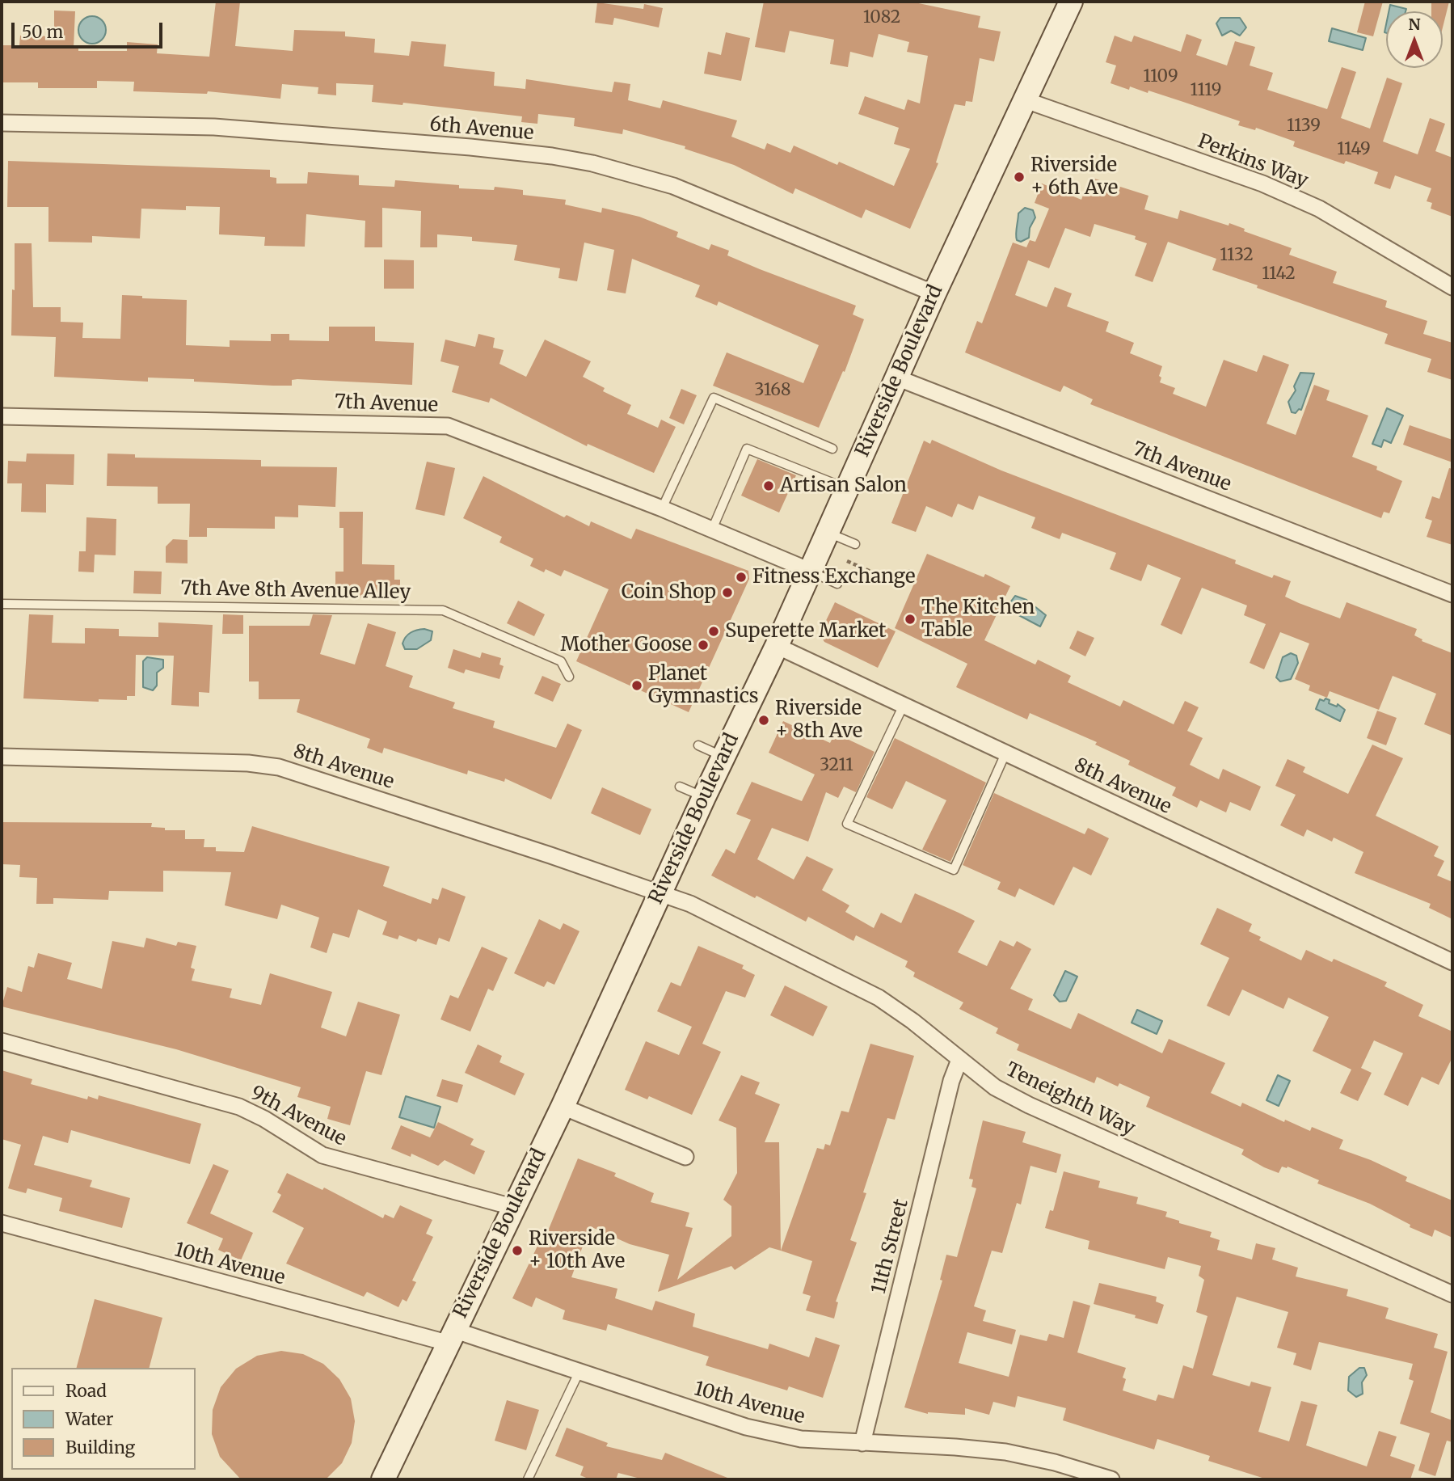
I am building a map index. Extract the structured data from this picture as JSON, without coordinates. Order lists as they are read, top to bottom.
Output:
{
  "streets": {
    "main road": ["Riverside Boulevard"],
    "street": [
      "6th Avenue",
      "Perkins Way",
      "7th Avenue",
      "8th Avenue",
      "Teneighth Way",
      "9th Avenue",
      "11th Street",
      "10th Avenue"
    ],
    "lane": ["7th Ave 8th Avenue Alley"]
  },
  "crossings": [
    ["6th Avenue", "Riverside Boulevard"],
    ["Perkins Way", "Riverside Boulevard"],
    ["Riverside Boulevard", "7th Avenue"],
    ["Riverside Boulevard", "8th Avenue"],
    ["Riverside Boulevard", "Teneighth Way"],
    ["Riverside Boulevard", "9th Avenue"],
    ["Riverside Boulevard", "10th Avenue"],
    ["8th Avenue", "Teneighth Way"],
    ["Teneighth Way", "11th Street"],
    ["11th Street", "10th Avenue"]
  ],
  "places": [
    "Riverside + 6th Ave",
    "Artisan Salon",
    "Fitness Exchange",
    "Coin Shop",
    "The Kitchen Table",
    "Superette Market",
    "Mother Goose",
    "Planet Gymnastics",
    "Riverside + 8th Ave",
    "Riverside + 10th Ave"
  ],
  "house_numbers": [
    "1082",
    "1109",
    "1119",
    "1139",
    "1149",
    "1132",
    "1142",
    "3168",
    "3211"
  ],
  "legend": ["Road", "Water", "Building"],
  "scale_bar": "50 m",
  "north": "top"
}
